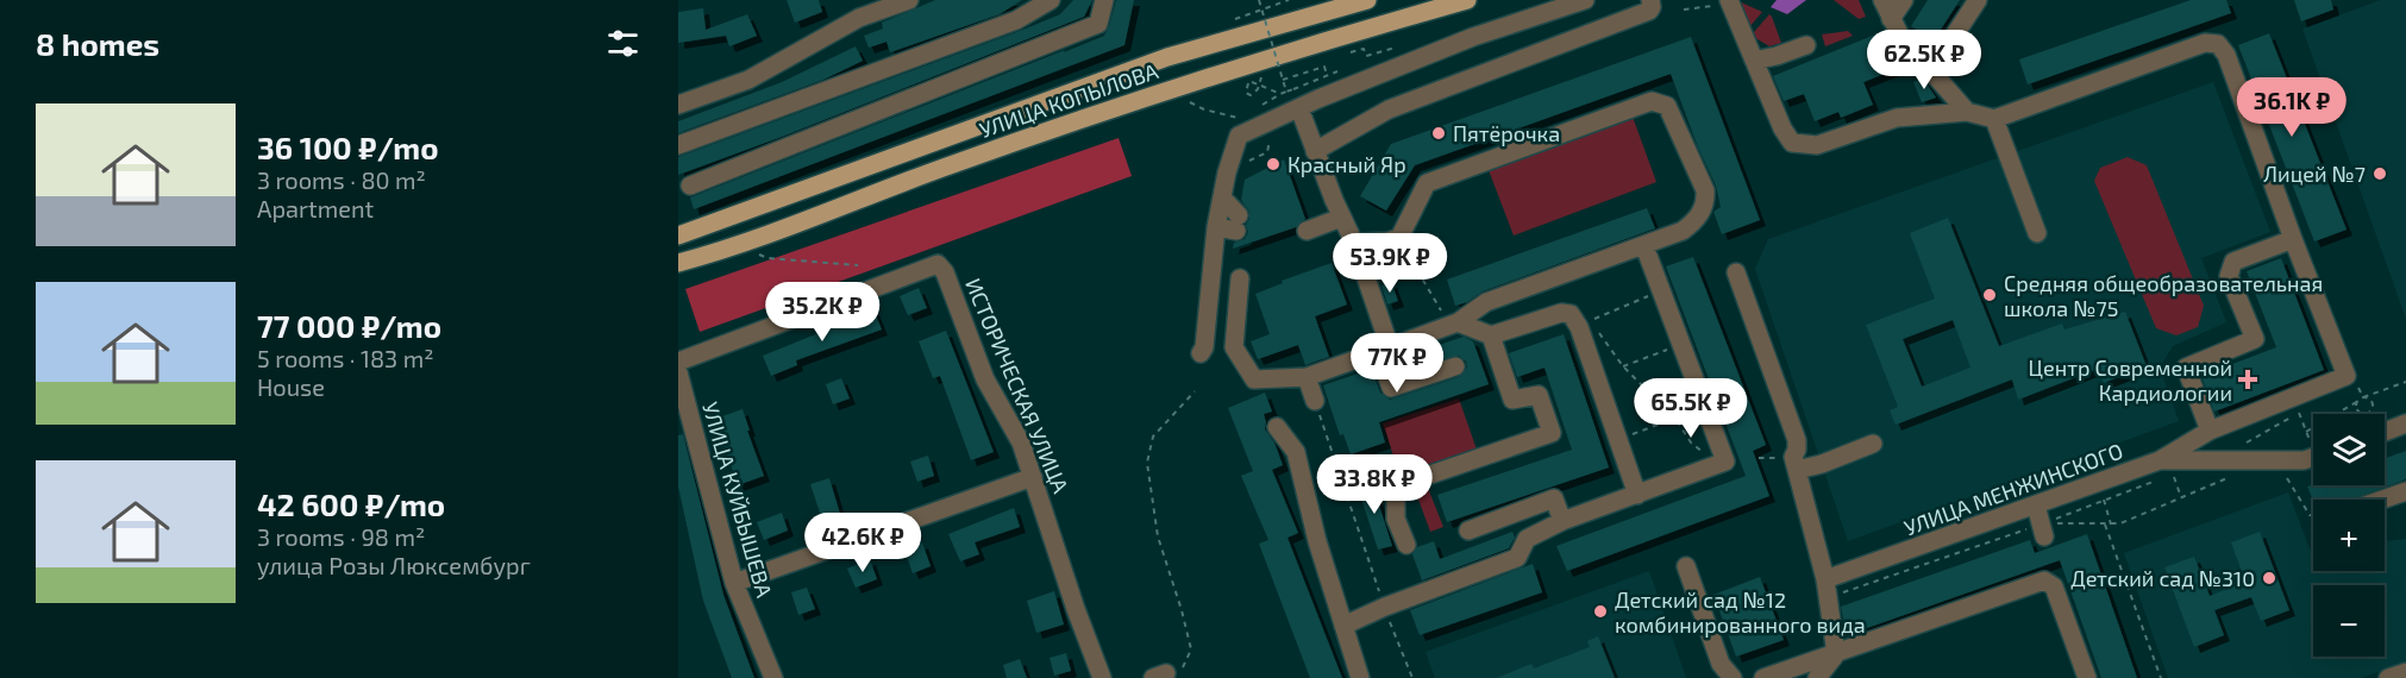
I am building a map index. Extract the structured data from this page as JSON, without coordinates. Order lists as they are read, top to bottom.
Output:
{
  "streets": {
    "main road": ["УЛИЦА КОПЫЛОВА"],
    "street": ["ИСТОРИЧЕСКАЯ УЛИЦА", "УЛИЦА МЕНЖИНСКОГО", "УЛИЦА КУЙБЫШЕВА"]
  },
  "places": {
    "other": [
      "Пятёрочка",
      "Красный Яр",
      "Лицей №7",
      "Средняя общеобразовательная школа №75",
      "Детский сад №310",
      "Детский сад №12 комбинированного вида"
    ],
    "health": ["Центр Современной Кардиологии"]
  },
  "page": {
    "heading": "8 homes",
    "price": [
      "62.5K ₽",
      "36.1K ₽",
      "53.9K ₽",
      "35.2K ₽",
      "77K ₽",
      "65.5K ₽",
      "33.8K ₽",
      "42.6K ₽"
    ],
    "list": [
      {
        "name": "36 100 ₽/mo",
        "note": "3 rooms · 80 m² · Apartment"
      },
      {
        "name": "77 000 ₽/mo",
        "note": "5 rooms · 183 m² · House"
      },
      {
        "name": "42 600 ₽/mo",
        "note": "3 rooms · 98 m² · улица Розы Люксембург"
      }
    ],
    "map_buttons": ["+", "−"]
  }
}
